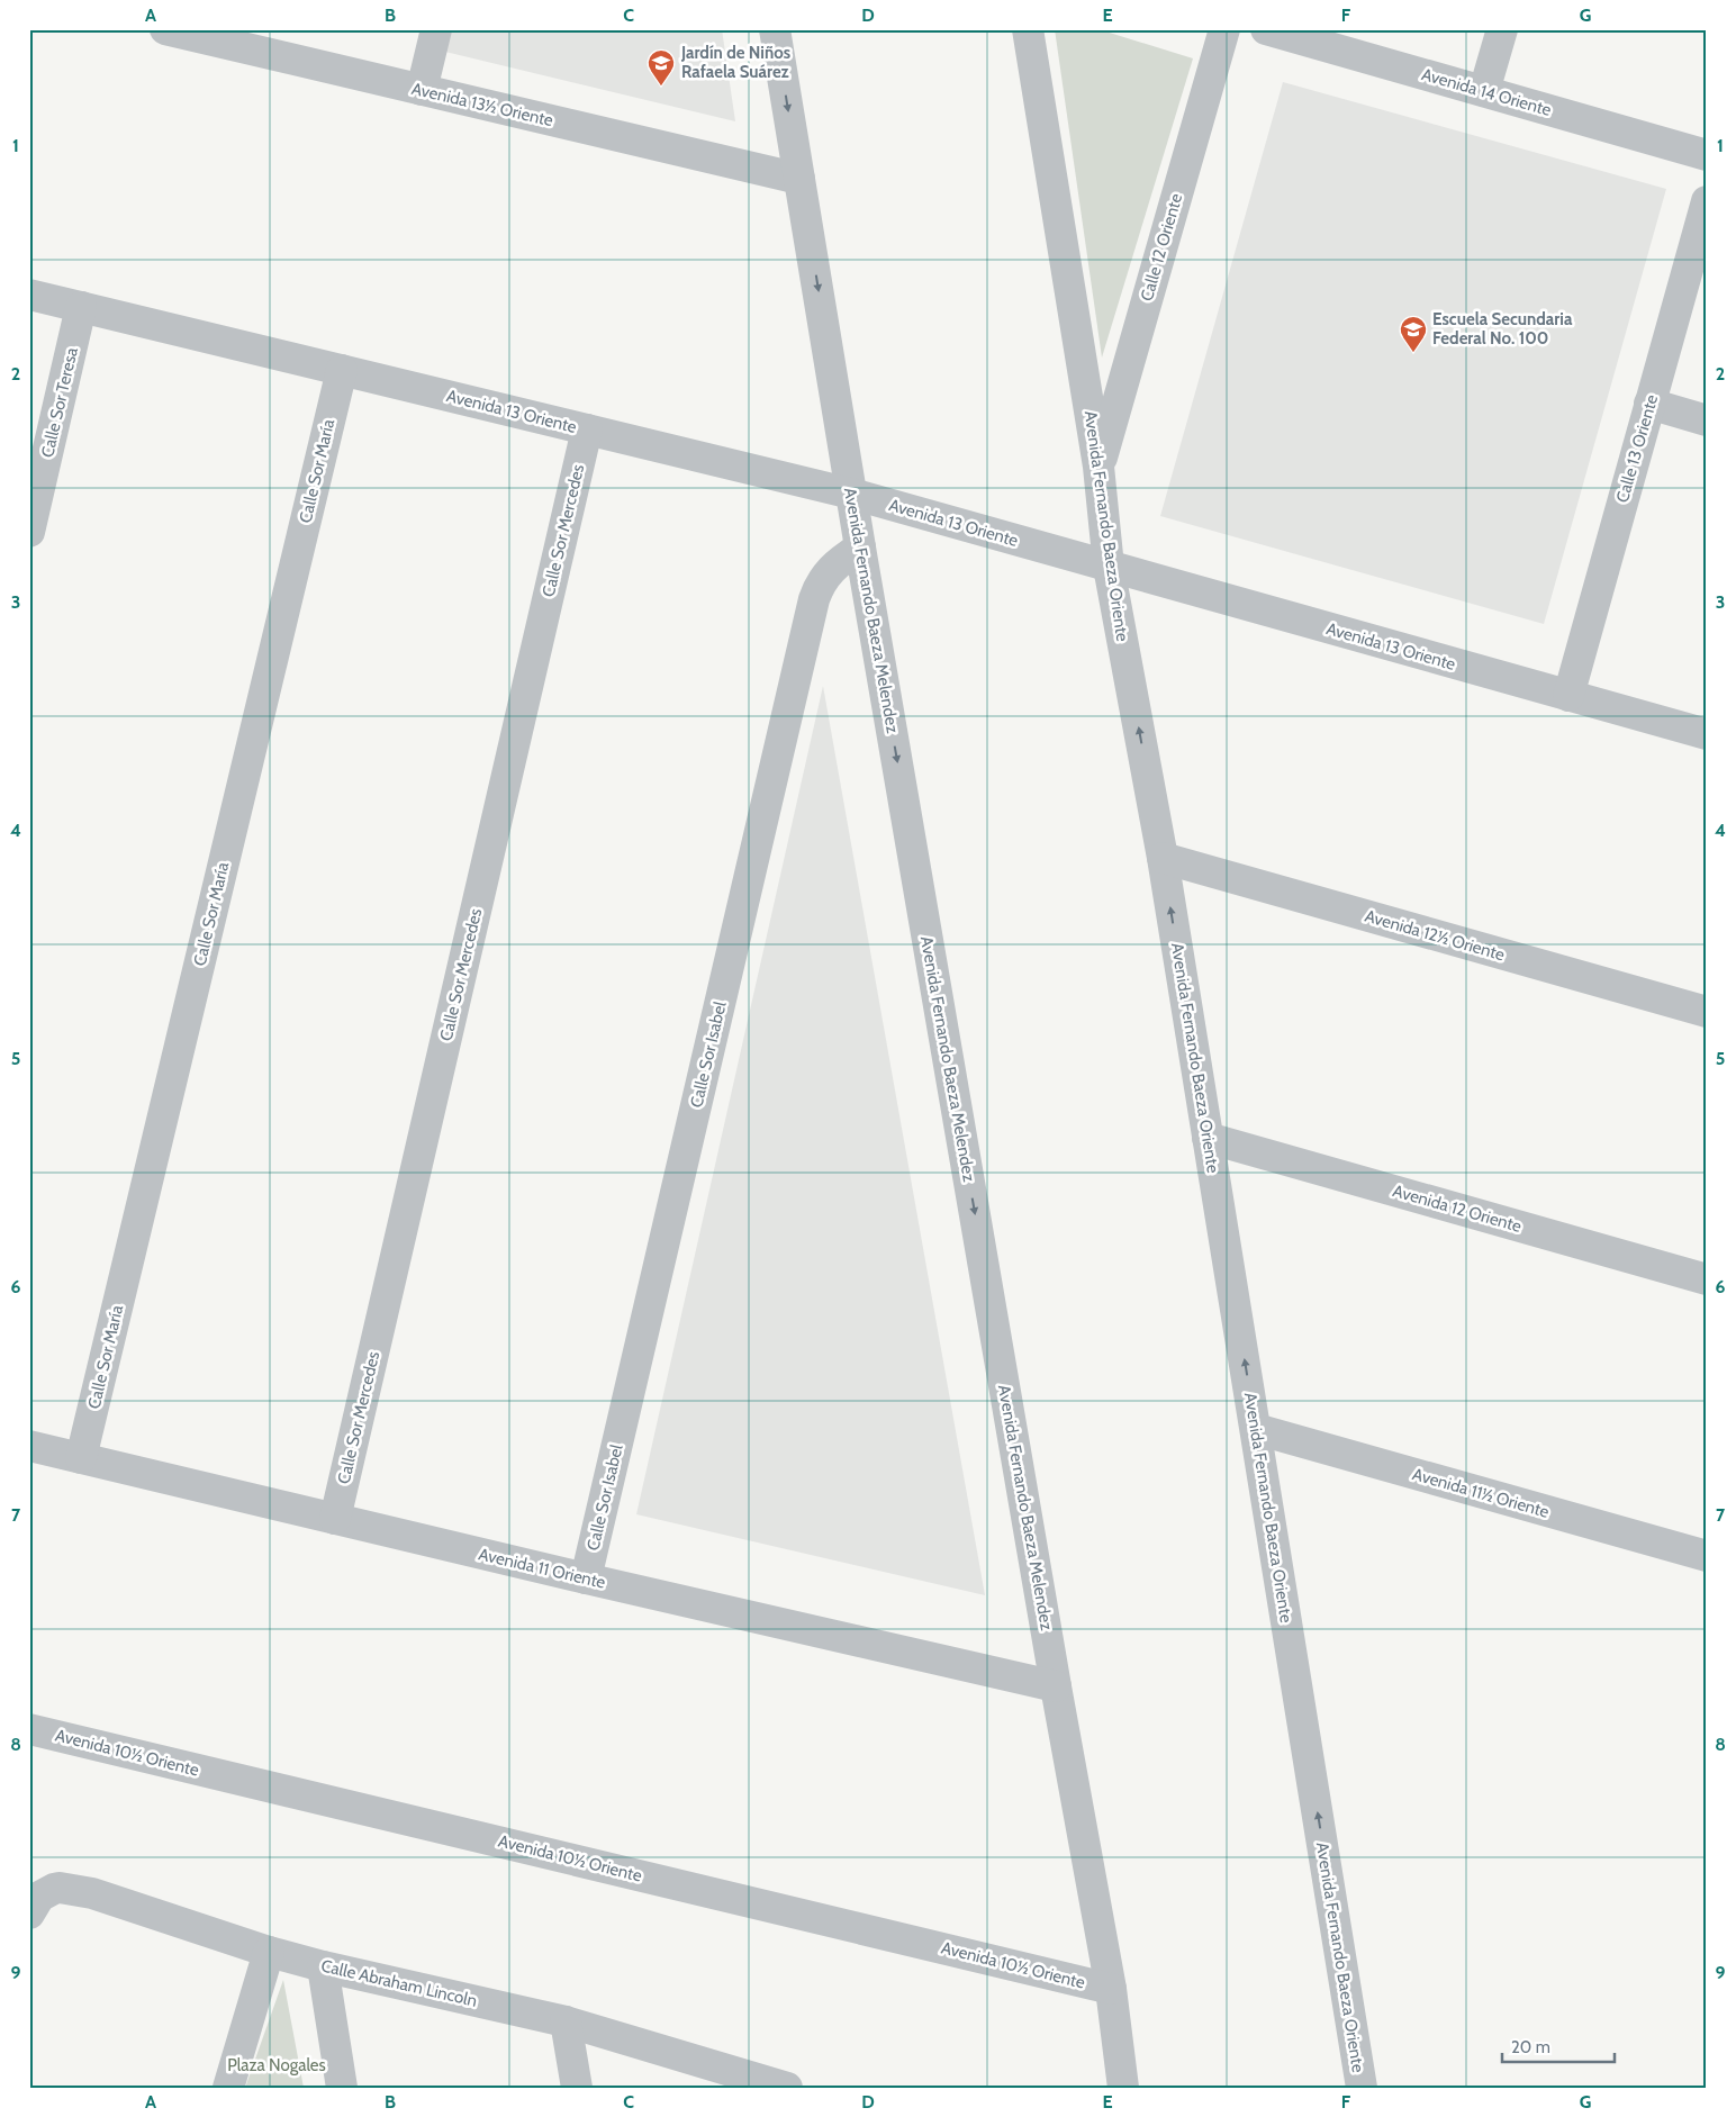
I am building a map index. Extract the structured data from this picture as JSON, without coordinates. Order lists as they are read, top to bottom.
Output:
{
  "streets": {
    "street": [
      "Avenida 14 Oriente",
      "Avenida 13½ Oriente",
      "Calle 12 Oriente",
      "Calle Sor Teresa",
      "Avenida 13 Oriente",
      "Calle 13 Oriente",
      "Calle Sor María",
      "Avenida Fernando Baeza Oriente",
      "Calle Sor Mercedes",
      "Avenida Fernando Baeza Melendez",
      "Avenida 12½ Oriente",
      "Calle Sor Isabel",
      "Avenida 12 Oriente",
      "Avenida 11½ Oriente",
      "Avenida 11 Oriente",
      "Avenida 10½ Oriente",
      "Calle Abraham Lincoln"
    ]
  },
  "crossings": [
    ["Avenida 13½ Oriente", "Avenida Fernando Baeza Melendez"],
    ["Calle 12 Oriente", "Avenida Fernando Baeza Oriente"],
    ["Calle Sor Teresa", "Avenida 13 Oriente"],
    ["Avenida 13 Oriente", "Calle 13 Oriente"],
    ["Avenida 13 Oriente", "Calle Sor María"],
    ["Avenida 13 Oriente", "Avenida Fernando Baeza Oriente"],
    ["Avenida 13 Oriente", "Calle Sor Mercedes"],
    ["Avenida 13 Oriente", "Avenida Fernando Baeza Melendez"],
    ["Calle Sor María", "Avenida 11 Oriente"],
    ["Avenida Fernando Baeza Oriente", "Avenida 12½ Oriente"],
    ["Avenida Fernando Baeza Oriente", "Avenida 12 Oriente"],
    ["Avenida Fernando Baeza Oriente", "Avenida 11½ Oriente"],
    ["Calle Sor Mercedes", "Avenida 11 Oriente"],
    ["Avenida Fernando Baeza Melendez", "Calle Sor Isabel"],
    ["Avenida Fernando Baeza Melendez", "Avenida 11 Oriente"],
    ["Avenida Fernando Baeza Melendez", "Avenida 10½ Oriente"],
    ["Calle Sor Isabel", "Avenida 11 Oriente"]
  ],
  "one_way": ["Avenida Fernando Baeza Oriente", "Avenida Fernando Baeza Melendez"],
  "parks": ["Plaza Nogales"],
  "places": {
    "school or university": ["Jardín de Niños Rafaela Suárez", "Escuela Secundaria Federal No. 100"]
  },
  "scale_bar": "20 m",
  "grid": {
    "columns": [
      "A",
      "B",
      "C",
      "D",
      "E",
      "F",
      "G"
    ],
    "rows": [
      "1",
      "2",
      "3",
      "4",
      "5",
      "6",
      "7",
      "8",
      "9"
    ]
  }
}
